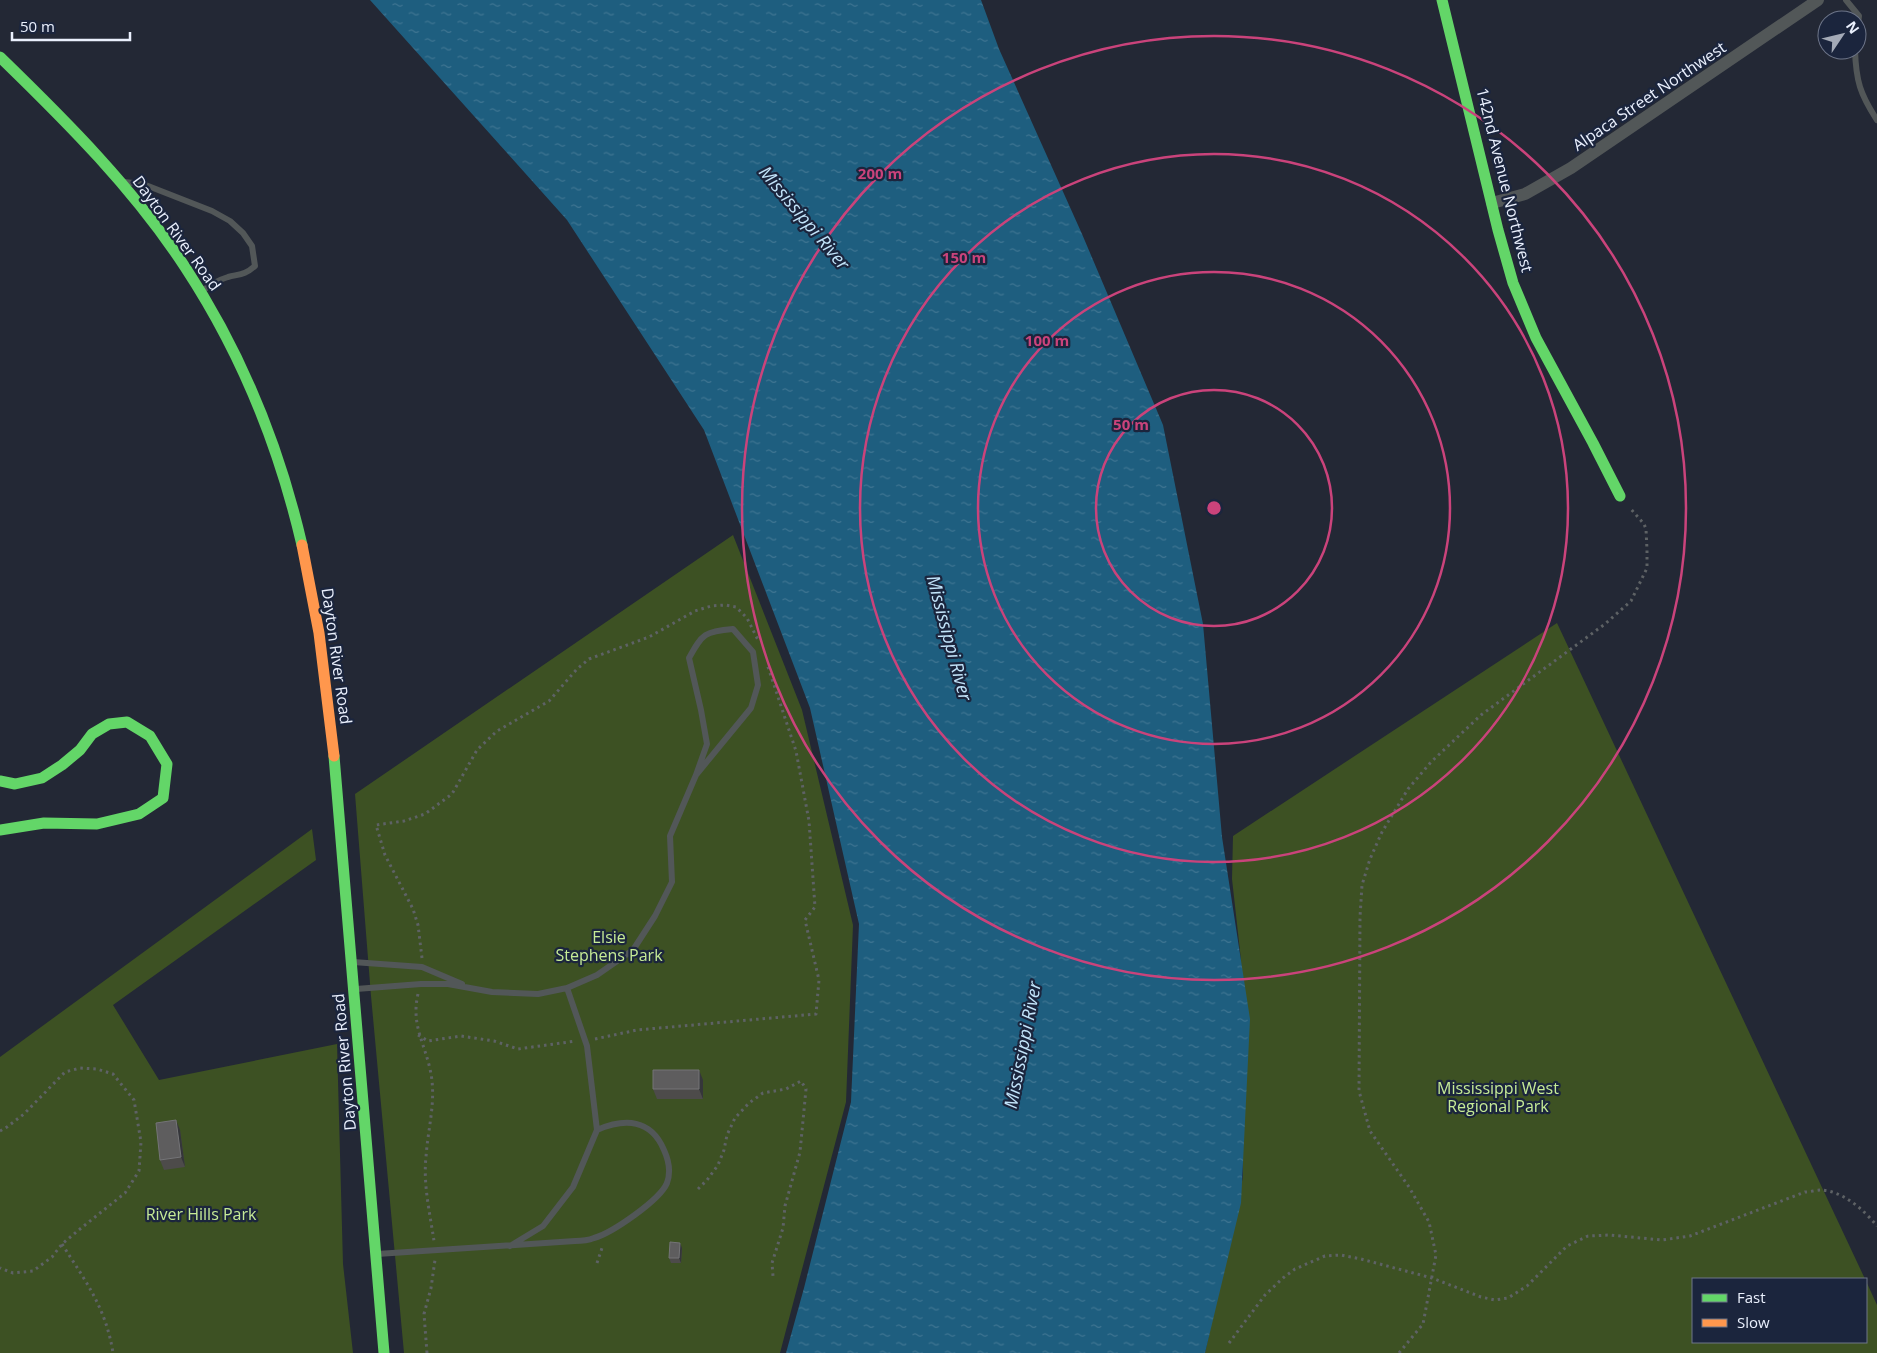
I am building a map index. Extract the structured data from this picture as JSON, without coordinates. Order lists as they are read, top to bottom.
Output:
{
  "streets": {
    "main road": ["142nd Avenue Northwest", "Dayton River Road"],
    "street": ["Alpaca Street Northwest"]
  },
  "crossings": [
    ["Alpaca Street Northwest", "142nd Avenue Northwest"]
  ],
  "water": ["Mississippi River"],
  "parks": ["Elsie Stephens Park", "Mississippi West Regional Park", "River Hills Park"],
  "legend": ["Fast", "Slow"],
  "scale_bar": "50 m",
  "north": "top right",
  "rings": [
    "200 m",
    "150 m",
    "100 m",
    "50 m"
  ]
}
